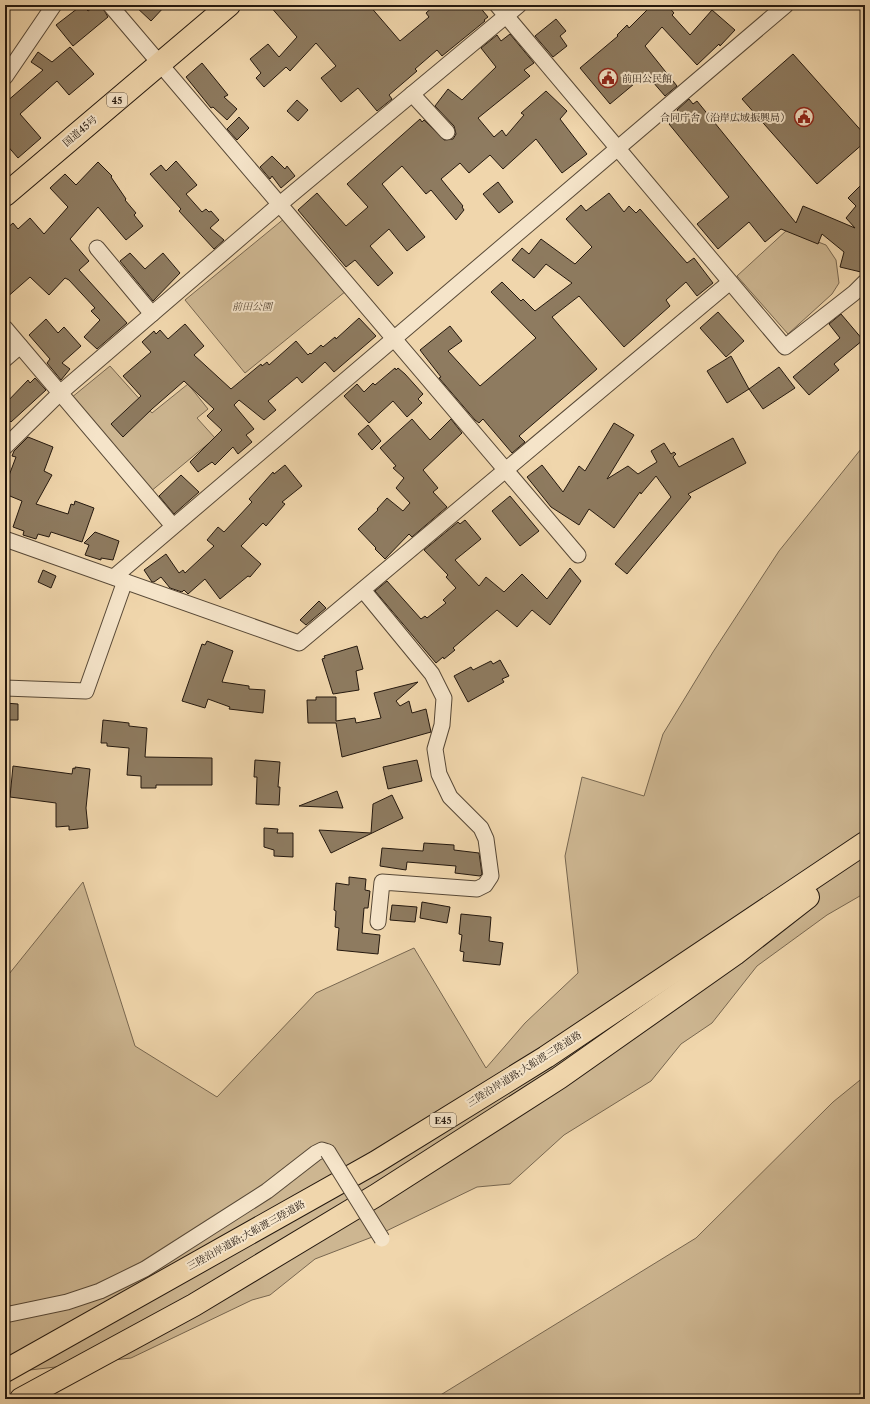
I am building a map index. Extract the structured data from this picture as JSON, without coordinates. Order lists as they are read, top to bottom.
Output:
{
  "streets": {
    "highway": [
      "45",
      "国道45号",
      "三陸沿岸道路;大船渡三陸道路",
      "E45"
    ]
  },
  "parks": ["前田公園"],
  "places": {
    "public building": ["前田公民館", "合同庁舎（沿岸広域振興局）"]
  }
}
